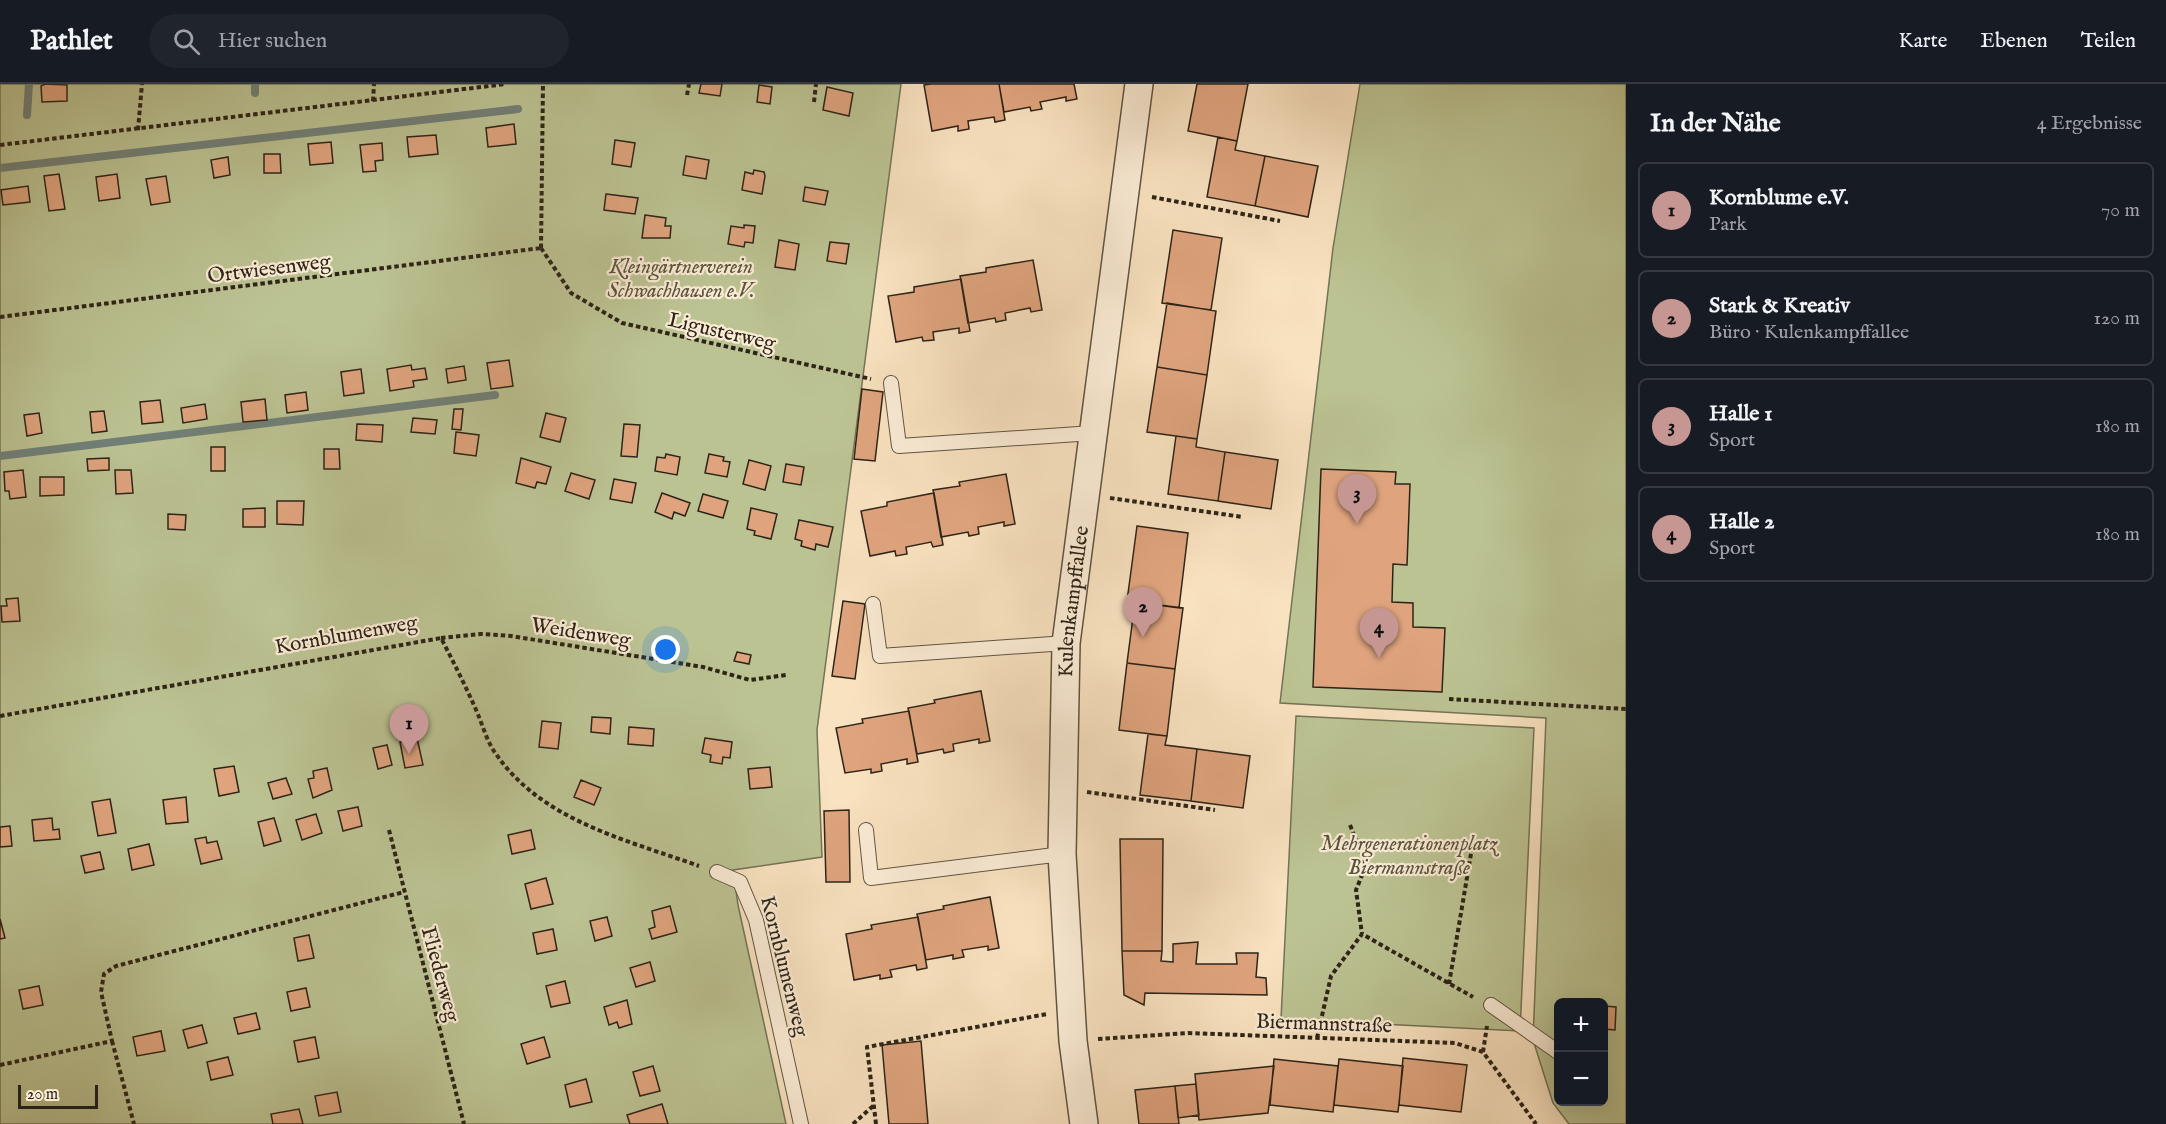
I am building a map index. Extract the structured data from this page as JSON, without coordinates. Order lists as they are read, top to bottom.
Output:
{
  "streets": {
    "street": ["Kulenkampffallee"],
    "lane": ["Kornblumenweg"],
    "path": [
      "Ortwiesenweg",
      "Ligusterweg",
      "Weidenweg",
      "Fliederweg",
      "Biermannstraße"
    ]
  },
  "crossings": [
    ["Ortwiesenweg", "Ligusterweg"],
    ["Kulenkampffallee", "Biermannstraße"],
    ["Weidenweg", "Kornblumenweg"]
  ],
  "parks": ["Kleingärtnerverein Schwachhausen e.V.", "Mehrgenerationenplatz Biermannstraße"],
  "scale_bar": "20 m",
  "page": {
    "header": "Pathlet",
    "search": "Hier suchen",
    "nav": ["Karte", "Ebenen", "Teilen"],
    "heading": ["In der Nähe", "4 Ergebnisse"],
    "list": [
      {
        "mark": "1",
        "name": "Kornblume e.V.",
        "note": "Park",
        "value": "70 m"
      },
      {
        "mark": "2",
        "name": "Stark & Kreativ",
        "note": "Büro · Kulenkampffallee",
        "value": "120 m"
      },
      {
        "mark": "3",
        "name": "Halle 1",
        "note": "Sport",
        "value": "180 m"
      },
      {
        "mark": "4",
        "name": "Halle 2",
        "note": "Sport",
        "value": "180 m"
      }
    ],
    "pins": [
      "3",
      "2",
      "4",
      "1"
    ],
    "map_buttons": ["+", "−"],
    "scale": "20 m"
  }
}
